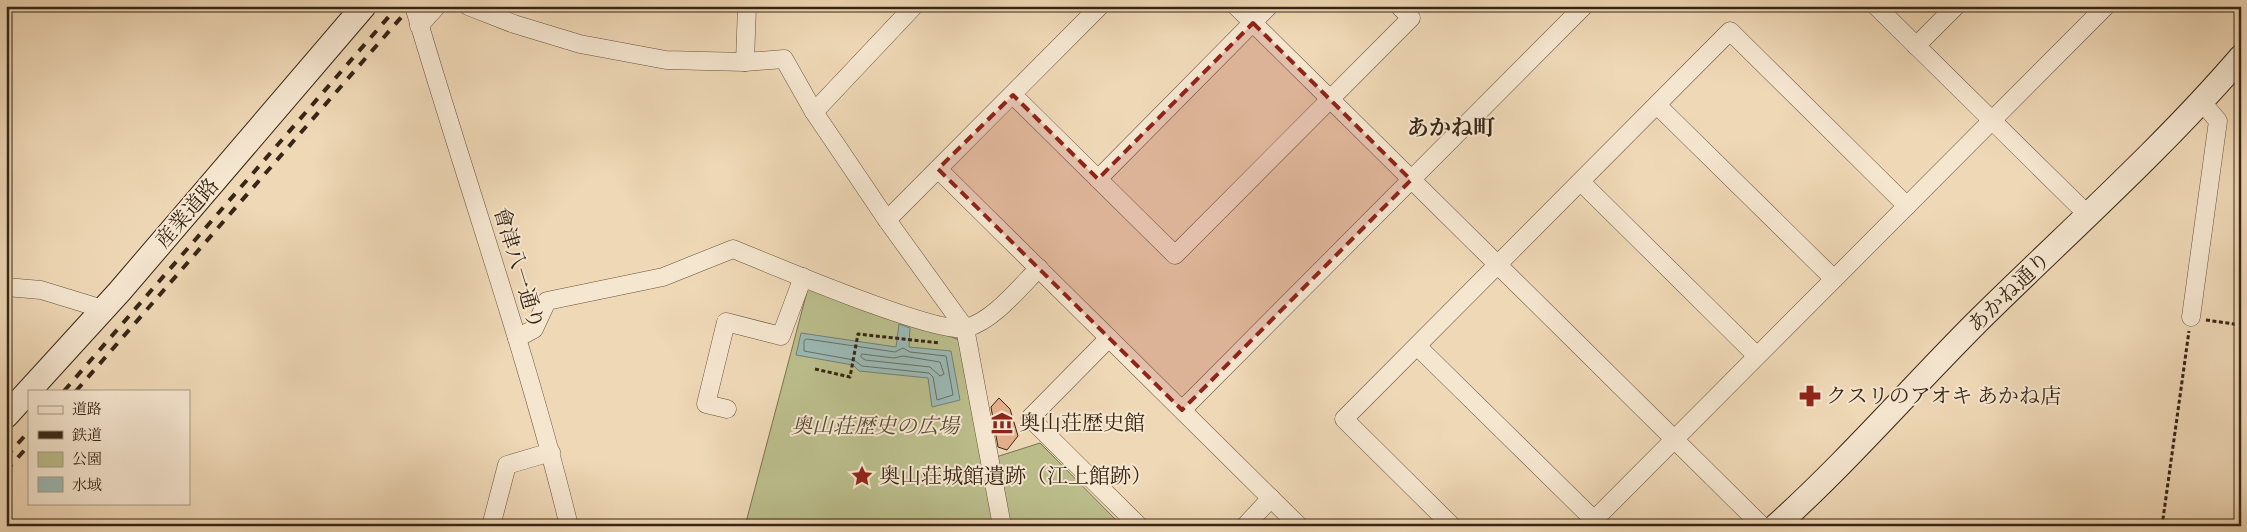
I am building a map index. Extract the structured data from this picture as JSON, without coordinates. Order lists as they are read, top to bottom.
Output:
{
  "streets": {
    "street": ["産業道路", "會津八一通り", "あかね通り"]
  },
  "districts": ["あかね町"],
  "parks": ["奥山荘歴史の広場"],
  "places": {
    "pharmacy": ["クスリのアオキ あかね店"],
    "museum": ["奥山荘歴史館"],
    "place": ["奥山荘城館遺跡（江上館跡）"]
  },
  "legend": [
    "道路",
    "鉄道",
    "公園",
    "水域"
  ]
}
